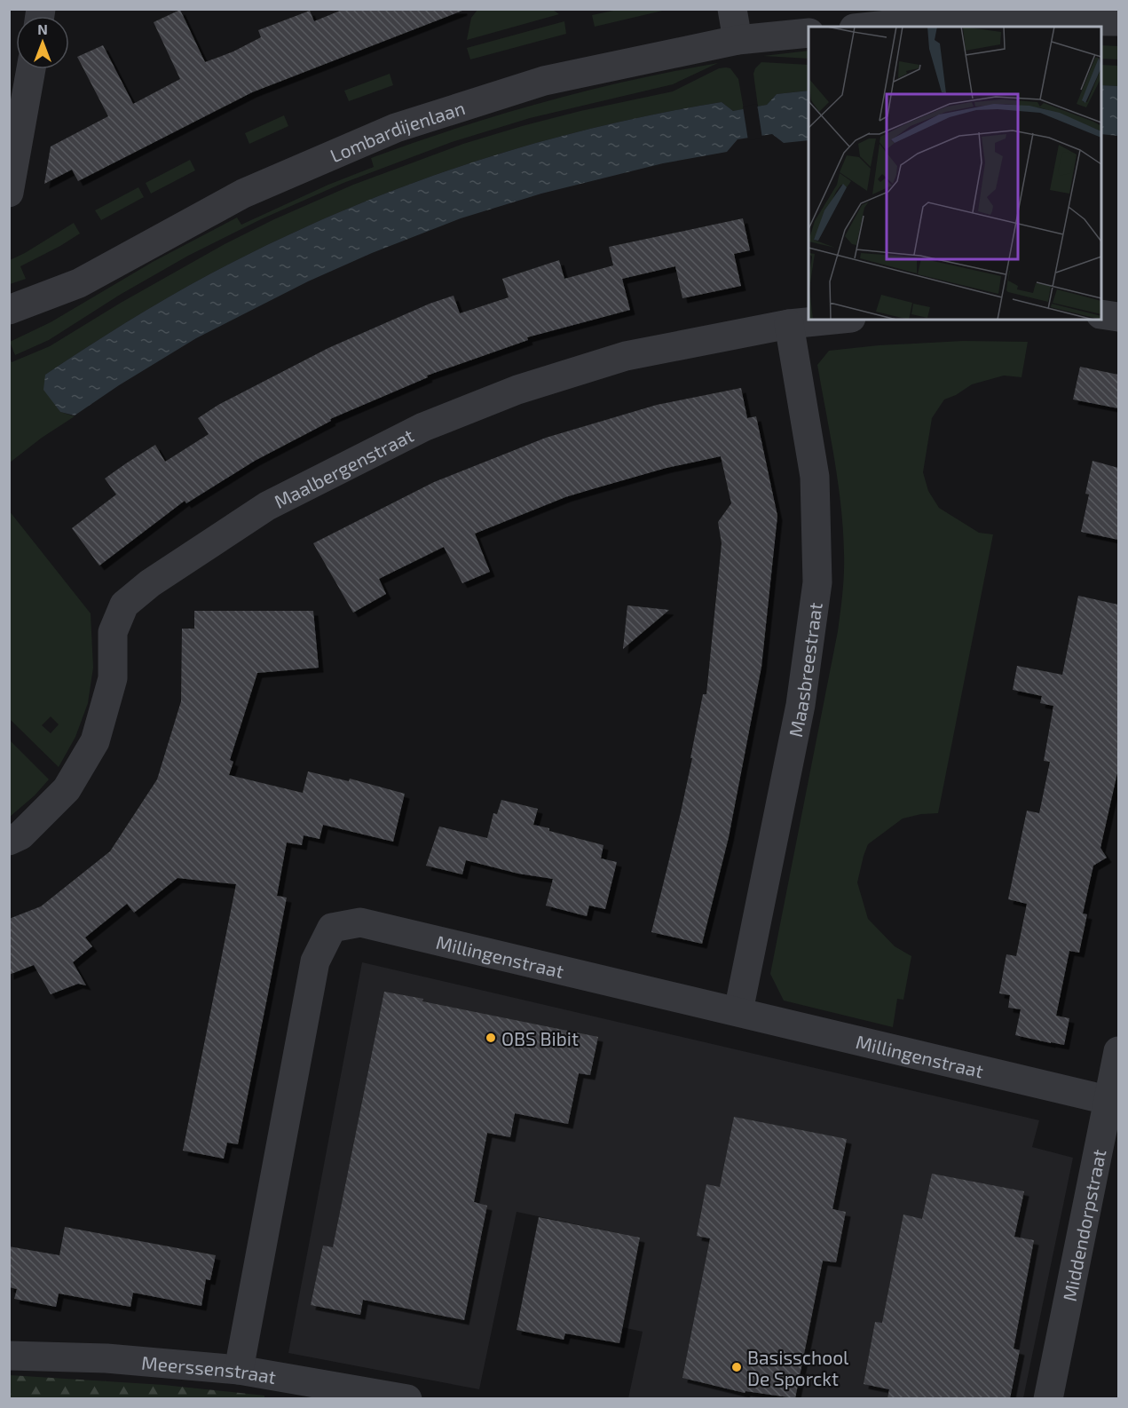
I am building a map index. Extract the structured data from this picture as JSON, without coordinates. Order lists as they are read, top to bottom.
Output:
{
  "streets": {
    "street": [
      "Lombardijenlaan",
      "Maalbergenstraat",
      "Maasbreestraat",
      "Millingenstraat",
      "Middendorpstraat",
      "Meerssenstraat"
    ]
  },
  "crossings": [
    ["Maalbergenstraat", "Maasbreestraat"],
    ["Maasbreestraat", "Millingenstraat"],
    ["Millingenstraat", "Middendorpstraat"],
    ["Millingenstraat", "Meerssenstraat"]
  ],
  "places": ["OBS Bibit", "Basisschool De Sporckt"],
  "north": "top"
}
